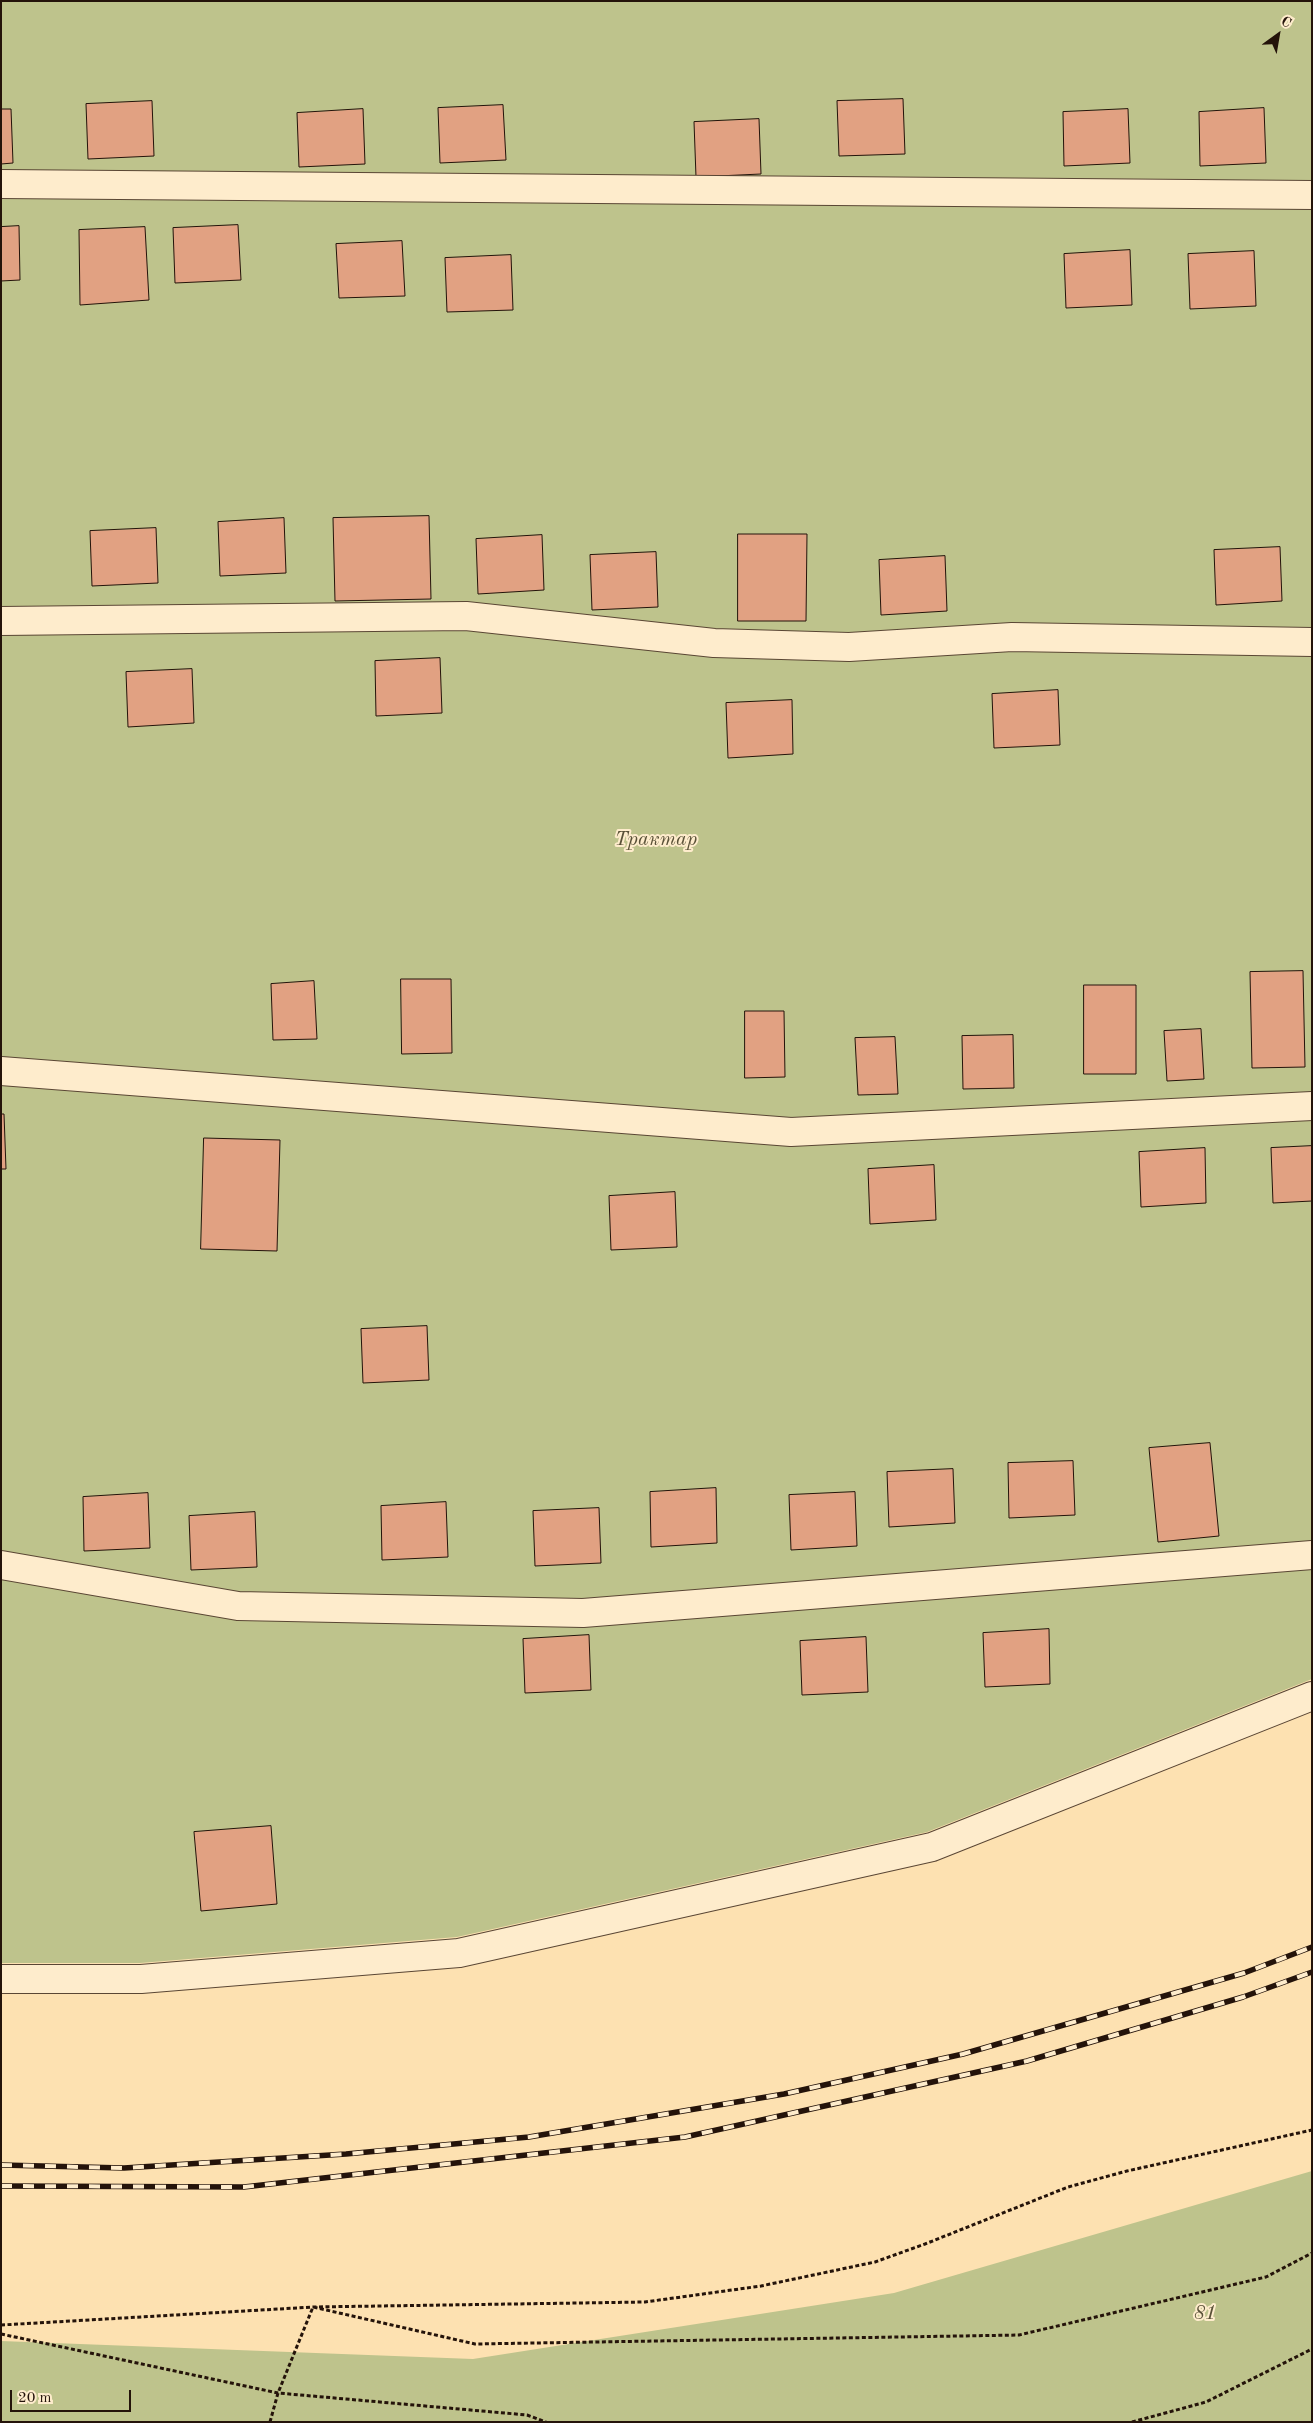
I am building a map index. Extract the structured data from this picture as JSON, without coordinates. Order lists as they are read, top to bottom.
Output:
{
  "parks": ["Трактар", "81"],
  "scale_bar": "20 m",
  "north": "top right"
}
